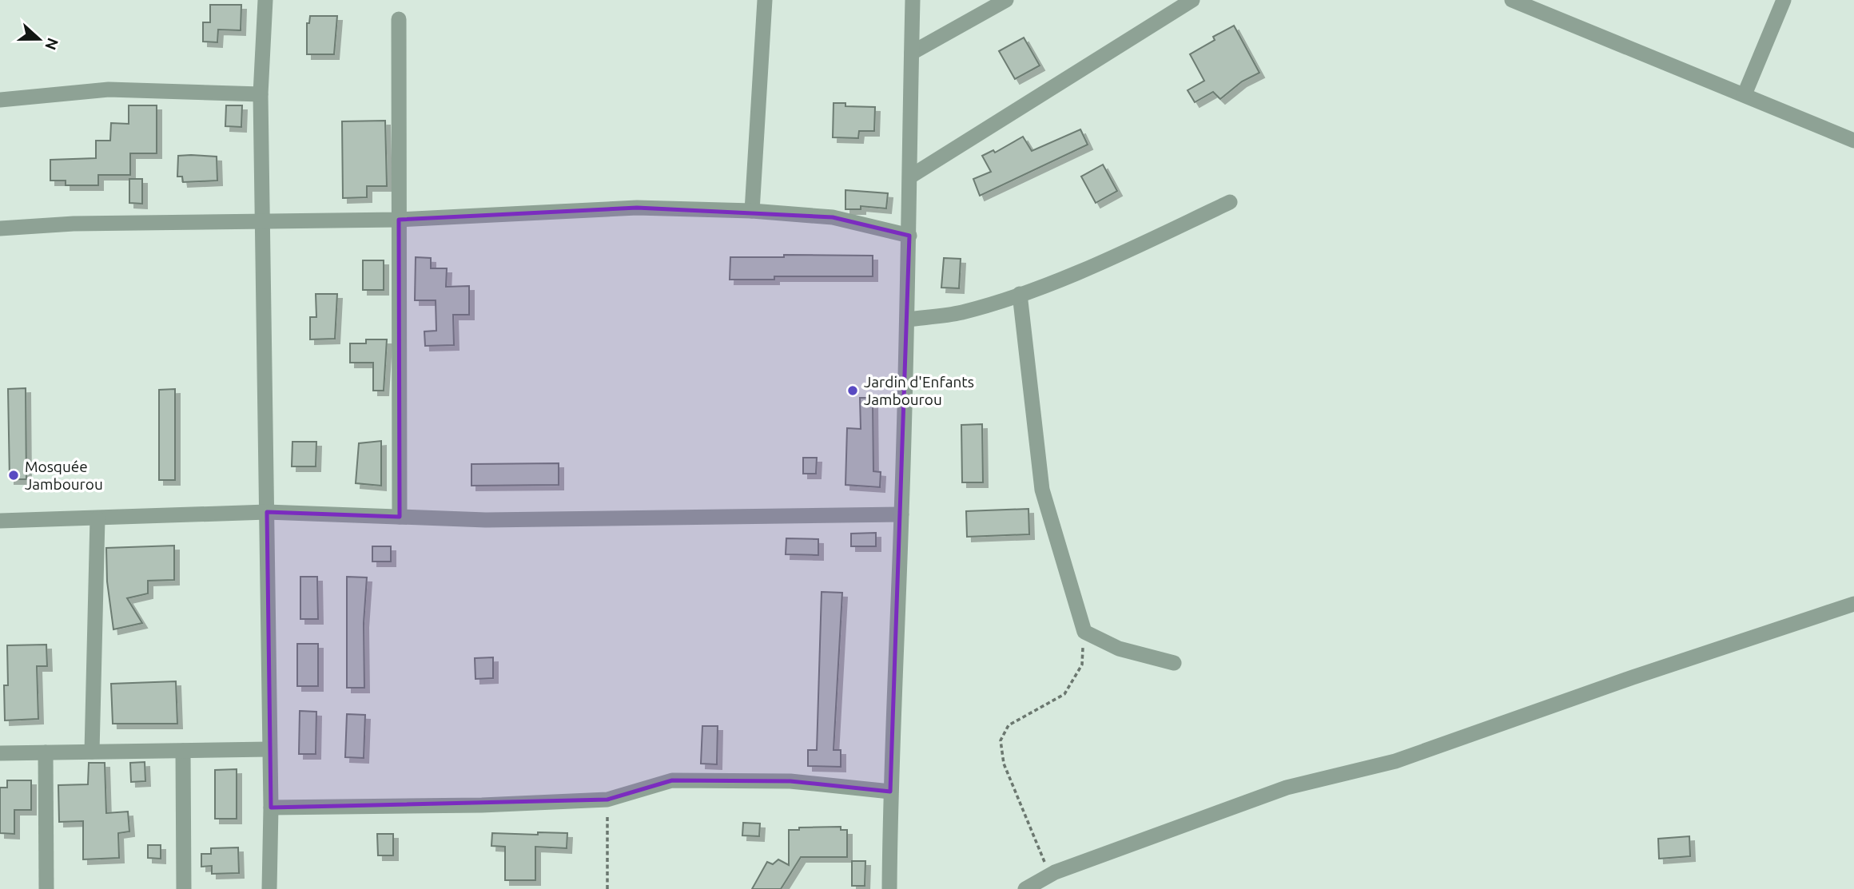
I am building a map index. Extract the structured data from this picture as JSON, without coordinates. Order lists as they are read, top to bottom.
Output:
{
  "places": ["Jardin d'Enfants Jambourou", "Mosquée Jambourou"],
  "north": "right"
}
